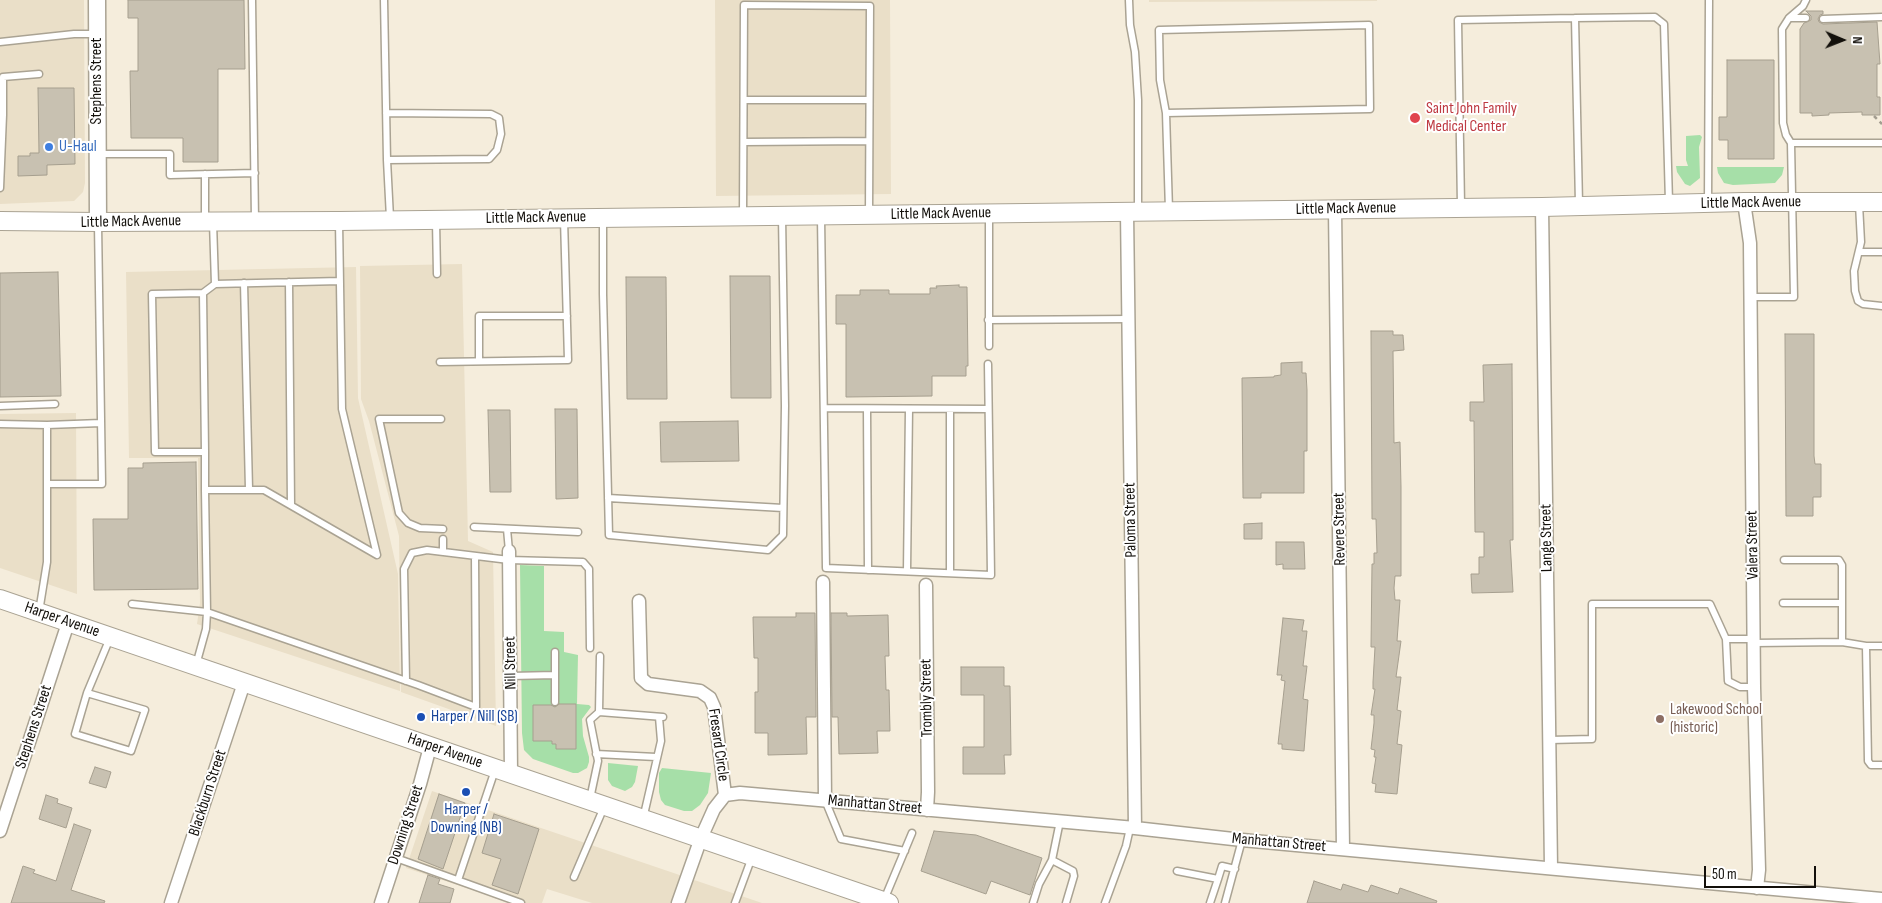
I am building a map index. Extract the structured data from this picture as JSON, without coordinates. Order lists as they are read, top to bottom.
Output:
{
  "streets": {
    "main road": ["Little Mack Avenue", "Harper Avenue"],
    "street": [
      "Stephens Street",
      "Paloma Street",
      "Revere Street",
      "Lange Street",
      "Valera Street",
      "Nill Street",
      "Trombly Street",
      "Fresard Circle",
      "Blackburn Street",
      "Manhattan Street",
      "Downing Street"
    ]
  },
  "crossings": [
    ["Stephens Street", "Little Mack Avenue"],
    ["Stephens Street", "Harper Avenue"],
    ["Little Mack Avenue", "Paloma Street"],
    ["Little Mack Avenue", "Revere Street"],
    ["Little Mack Avenue", "Lange Street"],
    ["Little Mack Avenue", "Valera Street"],
    ["Paloma Street", "Manhattan Street"],
    ["Revere Street", "Manhattan Street"],
    ["Lange Street", "Manhattan Street"],
    ["Valera Street", "Manhattan Street"],
    ["Harper Avenue", "Nill Street"],
    ["Harper Avenue", "Blackburn Street"],
    ["Harper Avenue", "Downing Street"],
    ["Trombly Street", "Manhattan Street"],
    ["Fresard Circle", "Manhattan Street"]
  ],
  "places": [
    "Saint John Family Medical Center",
    "U-Haul",
    "Harper / Nill (SB)",
    "Lakewood School (historic)",
    "Harper / Downing (NB)"
  ],
  "scale_bar": "50 m",
  "north": "right"
}
